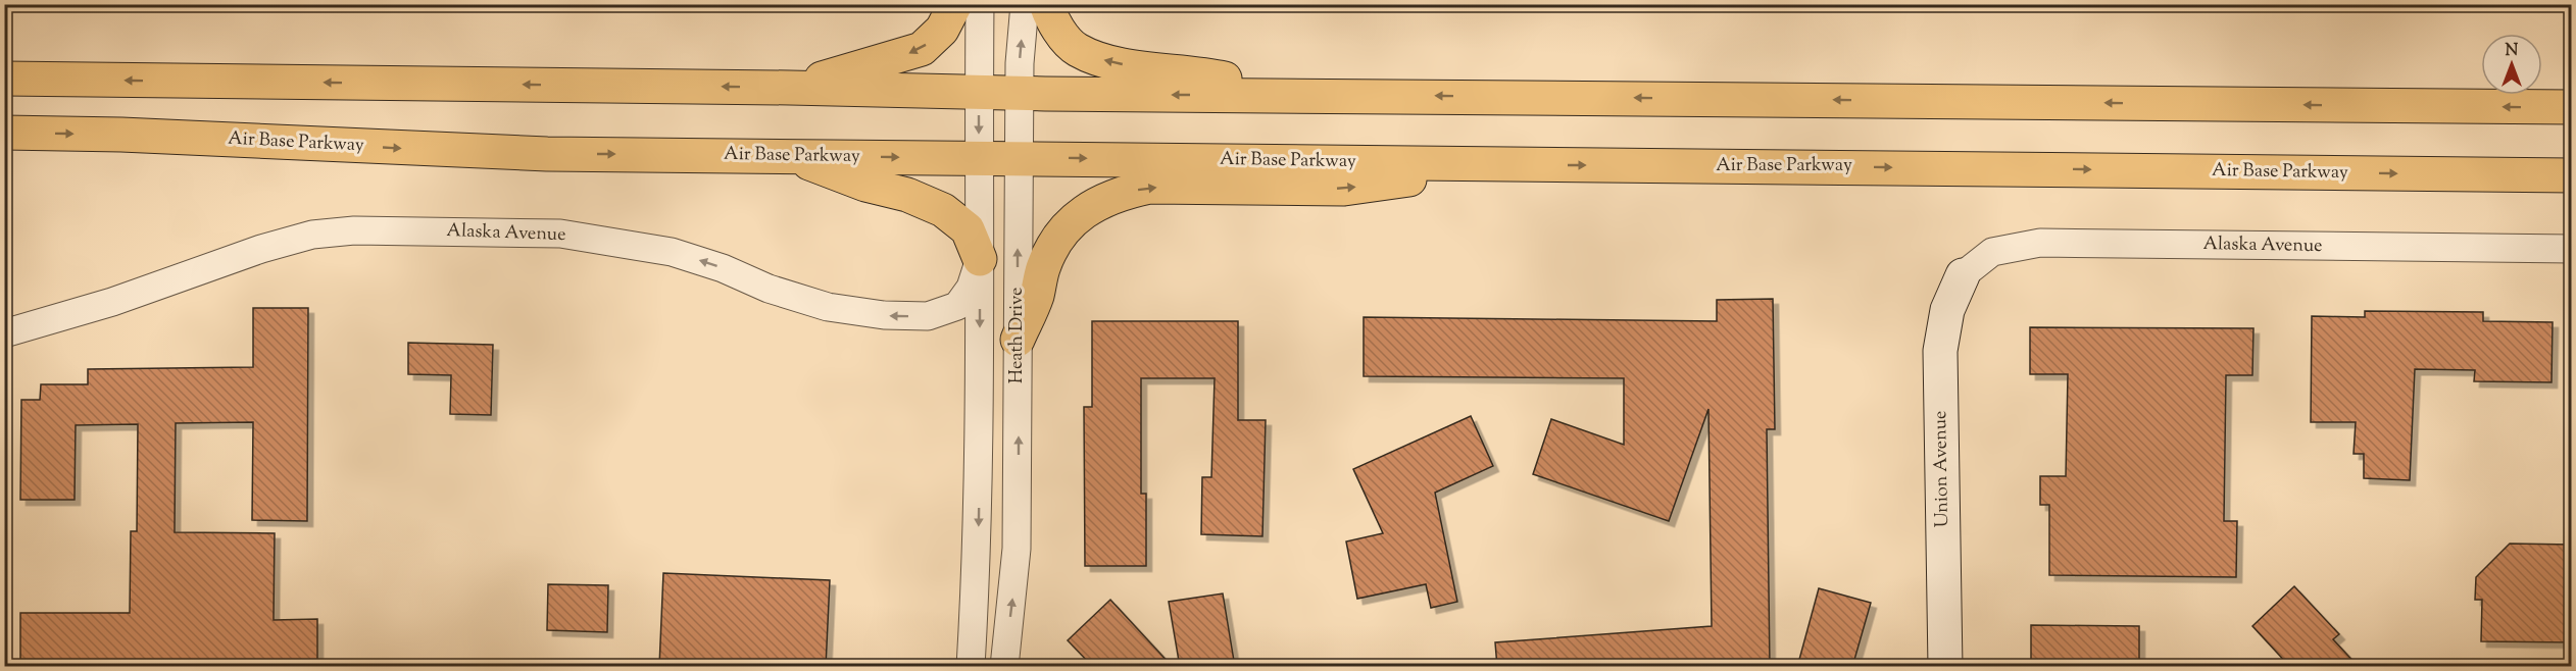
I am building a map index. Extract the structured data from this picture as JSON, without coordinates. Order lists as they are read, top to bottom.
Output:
{
  "streets": {
    "main road": ["Air Base Parkway"],
    "street": ["Alaska Avenue", "Heath Drive", "Union Avenue"]
  },
  "crossings": [
    ["Air Base Parkway", "Heath Drive"],
    ["Alaska Avenue", "Heath Drive"],
    ["Alaska Avenue", "Union Avenue"]
  ],
  "one_way": ["Alaska Avenue"],
  "north": "top"
}
